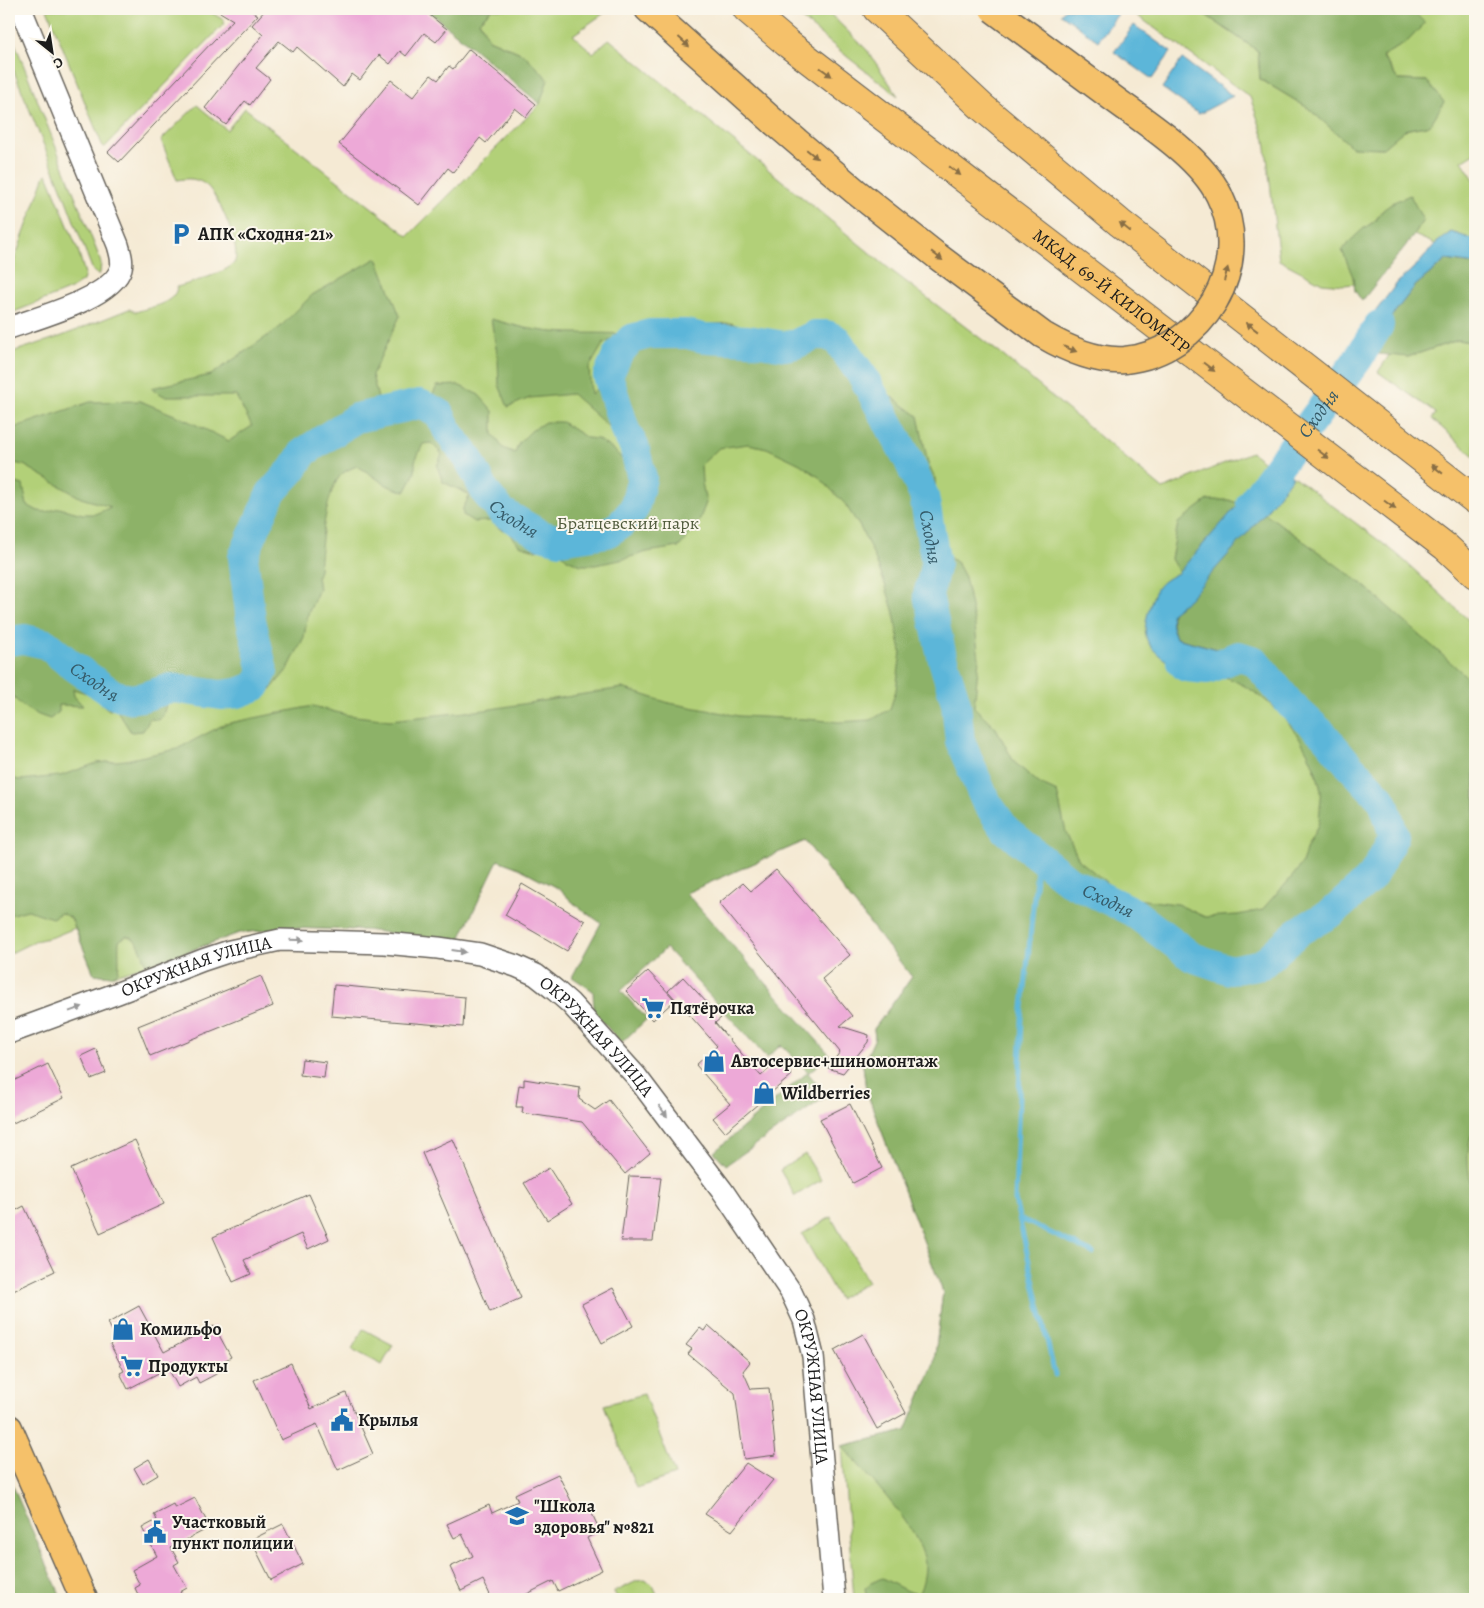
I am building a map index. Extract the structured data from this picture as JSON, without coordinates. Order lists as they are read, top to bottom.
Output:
{
  "streets": {
    "highway": ["МКАД, 69-Й КИЛОМЕТР"],
    "street": ["ОКРУЖНАЯ УЛИЦА"]
  },
  "water": ["Сходня"],
  "parks": ["Братцевский парк"],
  "places": {
    "parking": ["АПК «Сходня-21»"],
    "supermarket": ["Пятёрочка", "Продукты"],
    "shop": ["Автосервис+шиномонтаж", "Wildberries", "Комильфо"],
    "public building": ["Крылья", "Участковый пункт полиции"],
    "school or university": ["\"Школа здоровья\" №821"]
  },
  "north": "bottom right"
}
